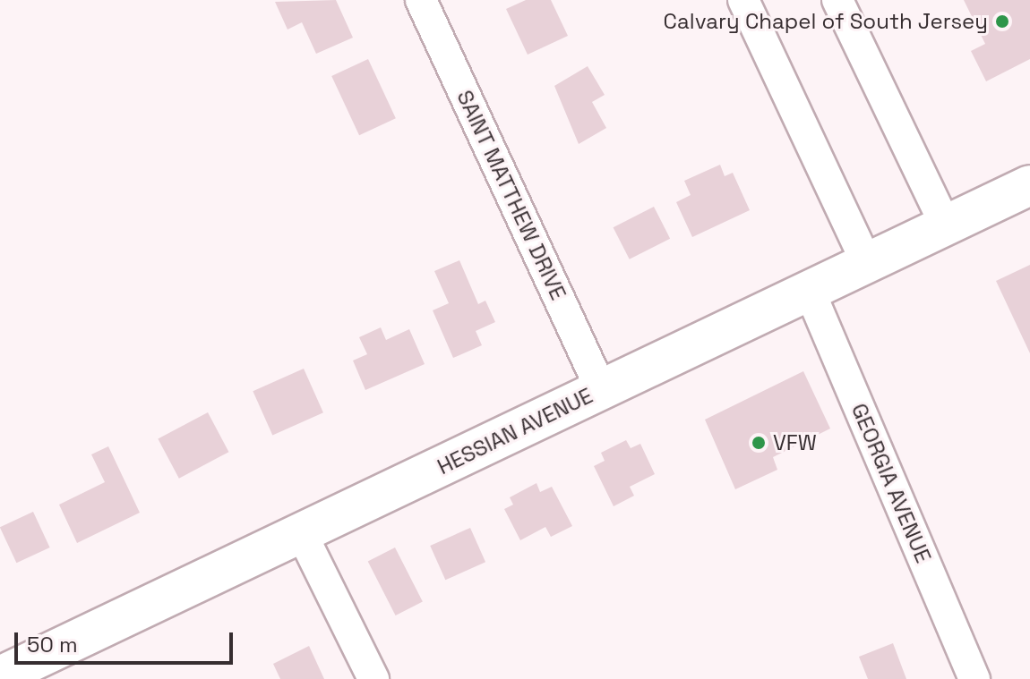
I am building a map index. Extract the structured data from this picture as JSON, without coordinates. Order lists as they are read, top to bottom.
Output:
{
  "streets": {
    "main road": ["HESSIAN AVENUE"],
    "street": ["SAINT MATTHEW DRIVE", "GEORGIA AVENUE"]
  },
  "crossings": [
    ["SAINT MATTHEW DRIVE", "HESSIAN AVENUE"],
    ["HESSIAN AVENUE", "GEORGIA AVENUE"]
  ],
  "places": ["Calvary Chapel of South Jersey", "VFW"],
  "scale_bar": "50 m"
}
